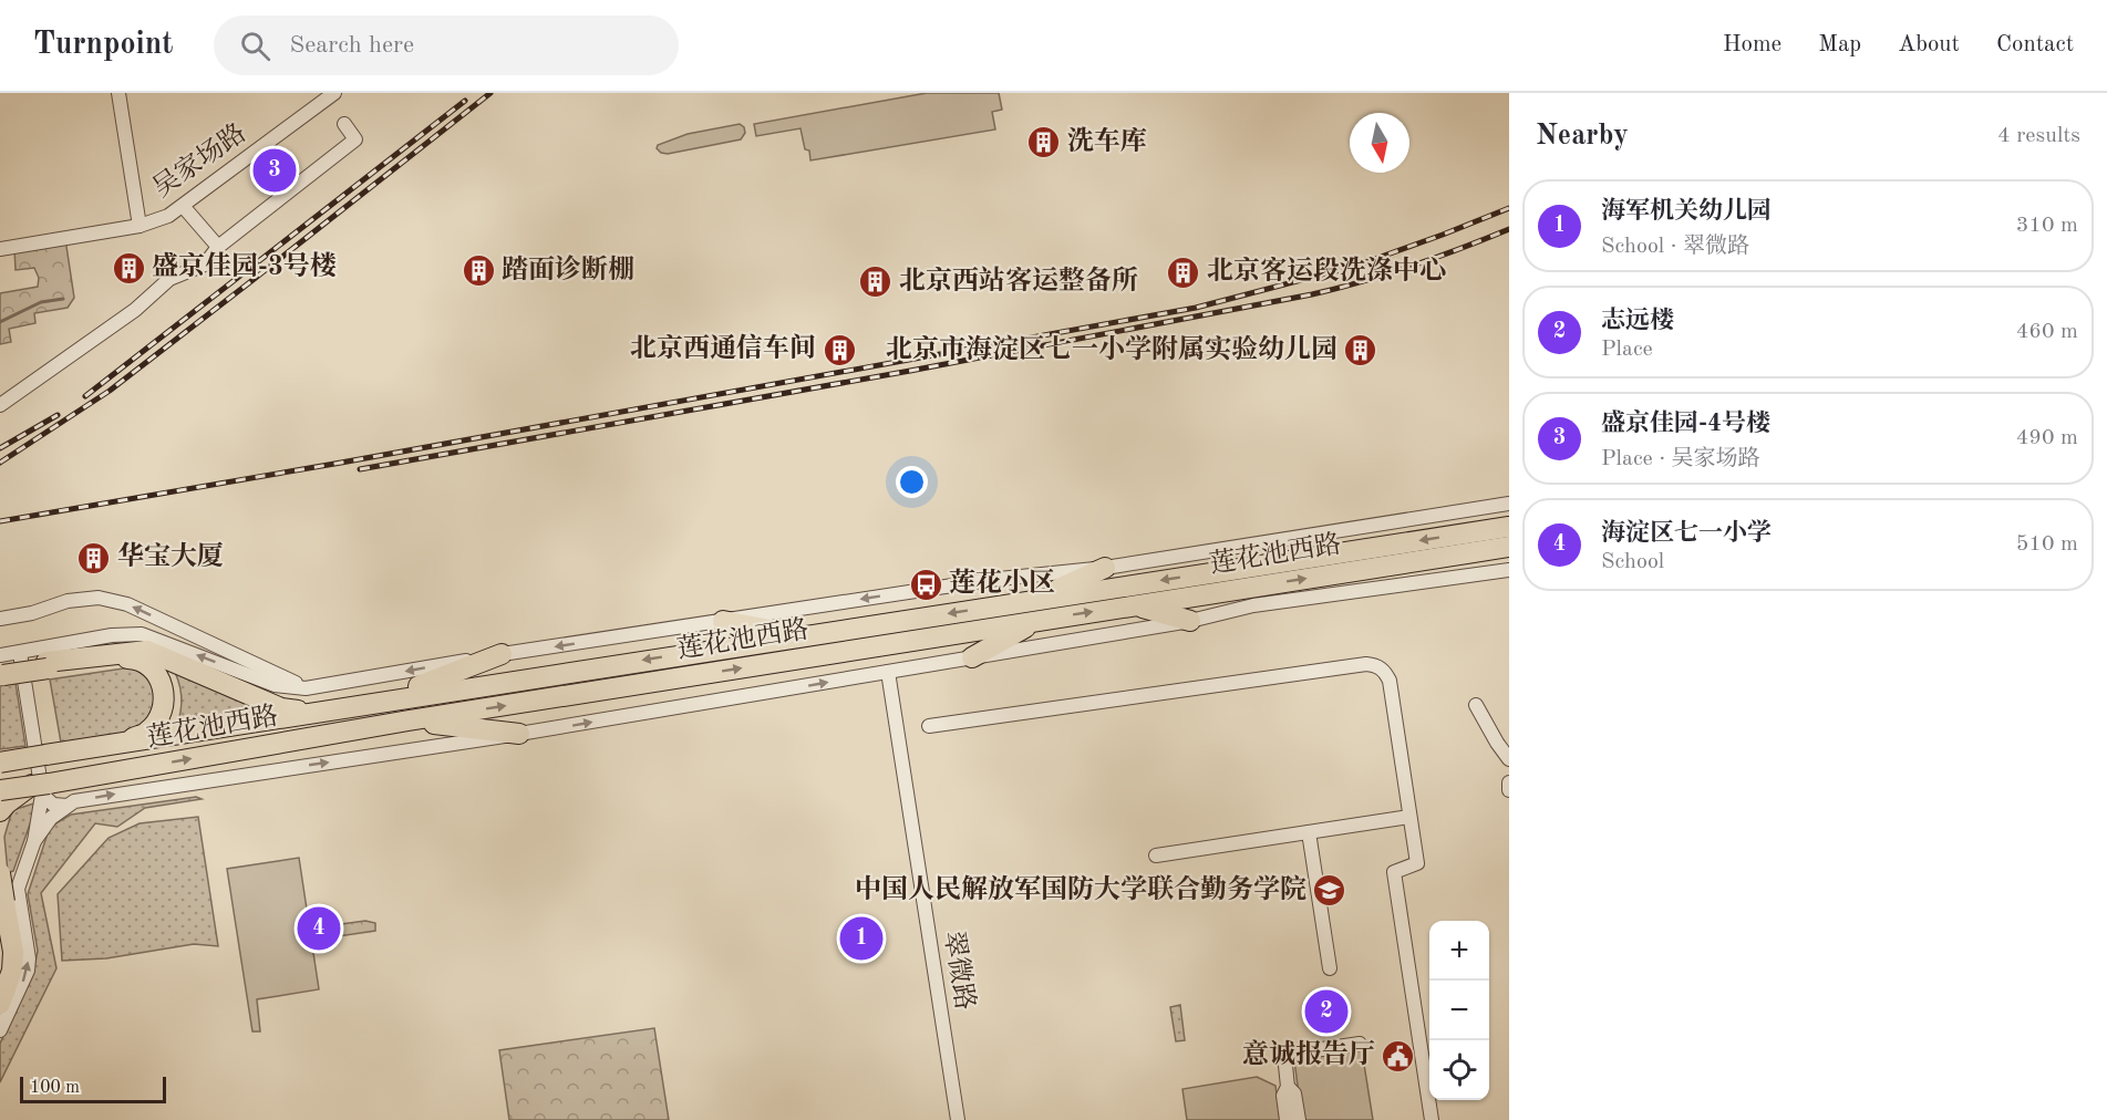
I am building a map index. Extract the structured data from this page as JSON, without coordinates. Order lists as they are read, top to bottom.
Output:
{
  "streets": {
    "highway": ["莲花池西路"],
    "street": ["吴家场路", "翠微路"]
  },
  "crossings": [
    ["莲花池西路", "翠微路"]
  ],
  "places": {
    "building": [
      "洗车库",
      "盛京佳园-3号楼",
      "踏面诊断棚",
      "北京客运段洗涤中心",
      "北京西站客运整备所",
      "北京西通信车间",
      "北京市海淀区七一小学附属实验幼儿园",
      "华宝大厦"
    ],
    "bus stop": ["莲花小区"],
    "school or university": ["中国人民解放军国防大学联合勤务学院"],
    "public building": ["意诚报告厅"]
  },
  "scale_bar": "100 m",
  "north": "bottom",
  "page": {
    "header": "Turnpoint",
    "search": "Search here",
    "nav": [
      "Home",
      "Map",
      "About",
      "Contact"
    ],
    "heading": ["Nearby", "4 results"],
    "pins": [
      "3",
      "4",
      "1",
      "2"
    ],
    "list": [
      {
        "mark": "1",
        "name": "海军机关幼儿园",
        "note": "School · 翠微路",
        "value": "310 m"
      },
      {
        "mark": "2",
        "name": "志远楼",
        "note": "Place",
        "value": "460 m"
      },
      {
        "mark": "3",
        "name": "盛京佳园-4号楼",
        "note": "Place · 吴家场路",
        "value": "490 m"
      },
      {
        "mark": "4",
        "name": "海淀区七一小学",
        "note": "School",
        "value": "510 m"
      }
    ],
    "map_buttons": ["+", "−"],
    "scale": "100 m"
  }
}
